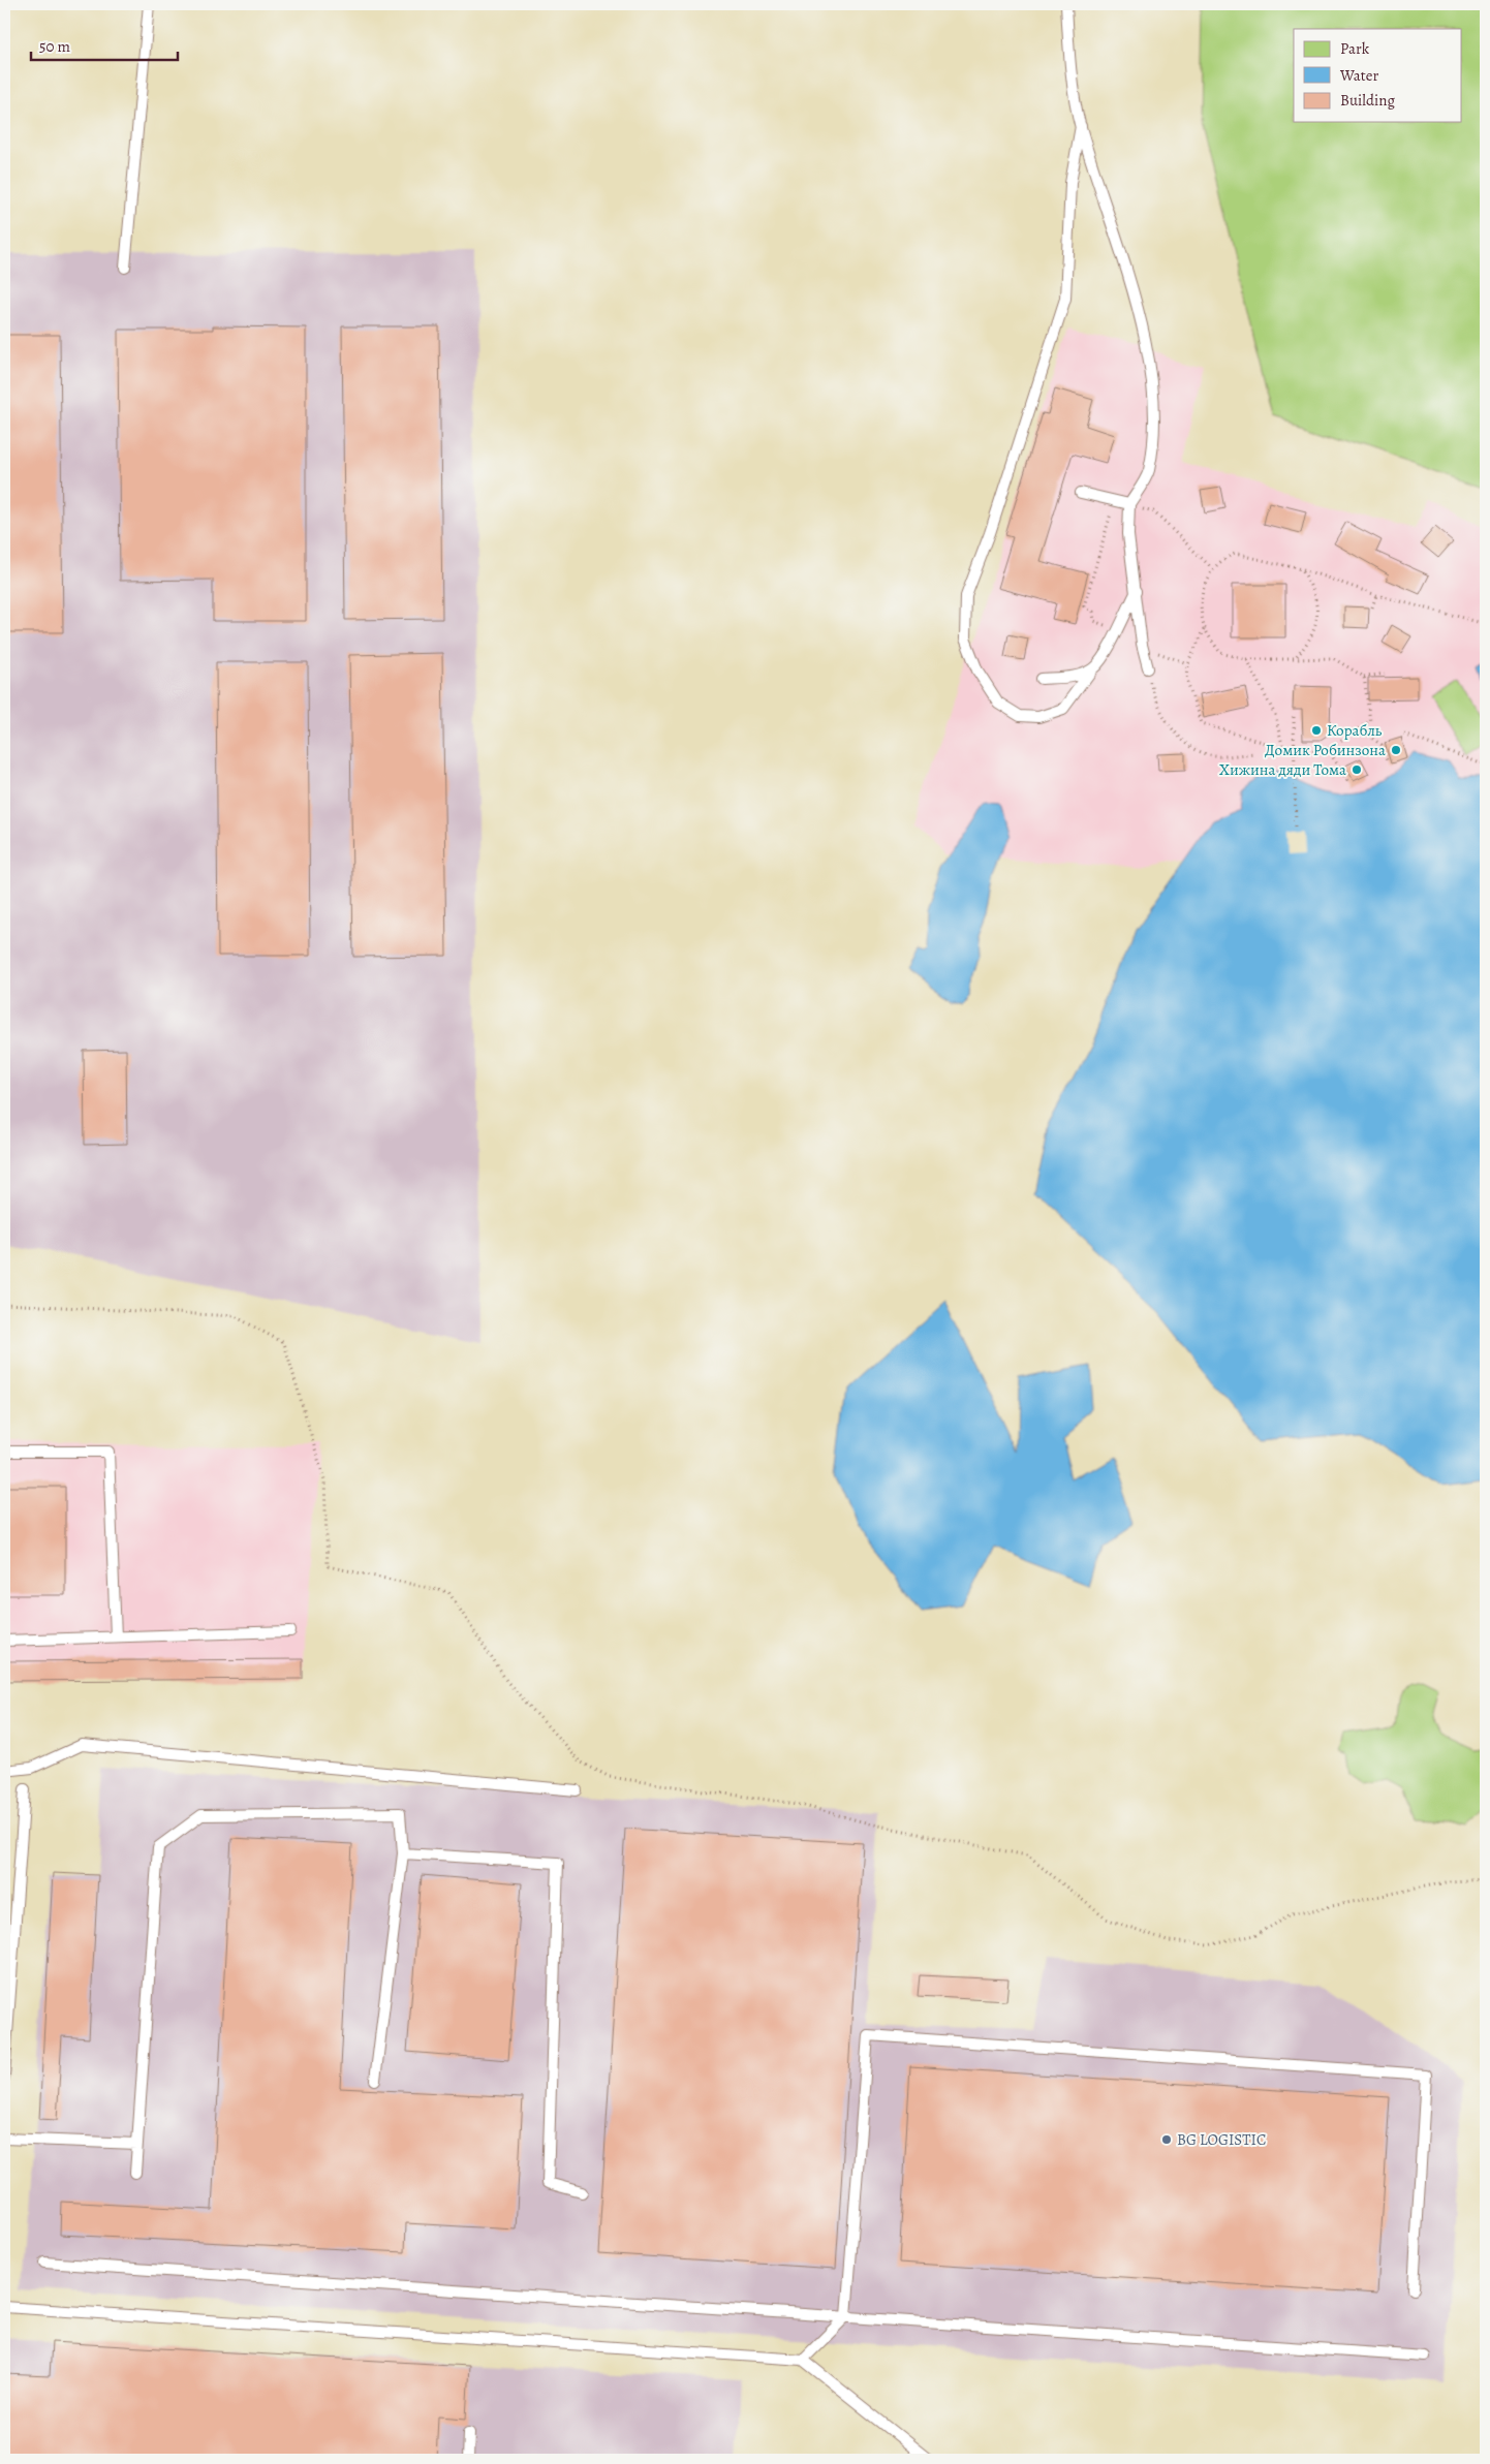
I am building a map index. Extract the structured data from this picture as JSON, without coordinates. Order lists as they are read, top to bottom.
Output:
{
  "places": [
    "Корабль",
    "Домик Робинзона",
    "Хижина дяди Тома",
    "BG LOGISTIC"
  ],
  "legend": ["Park", "Water", "Building"],
  "scale_bar": "50 m"
}
